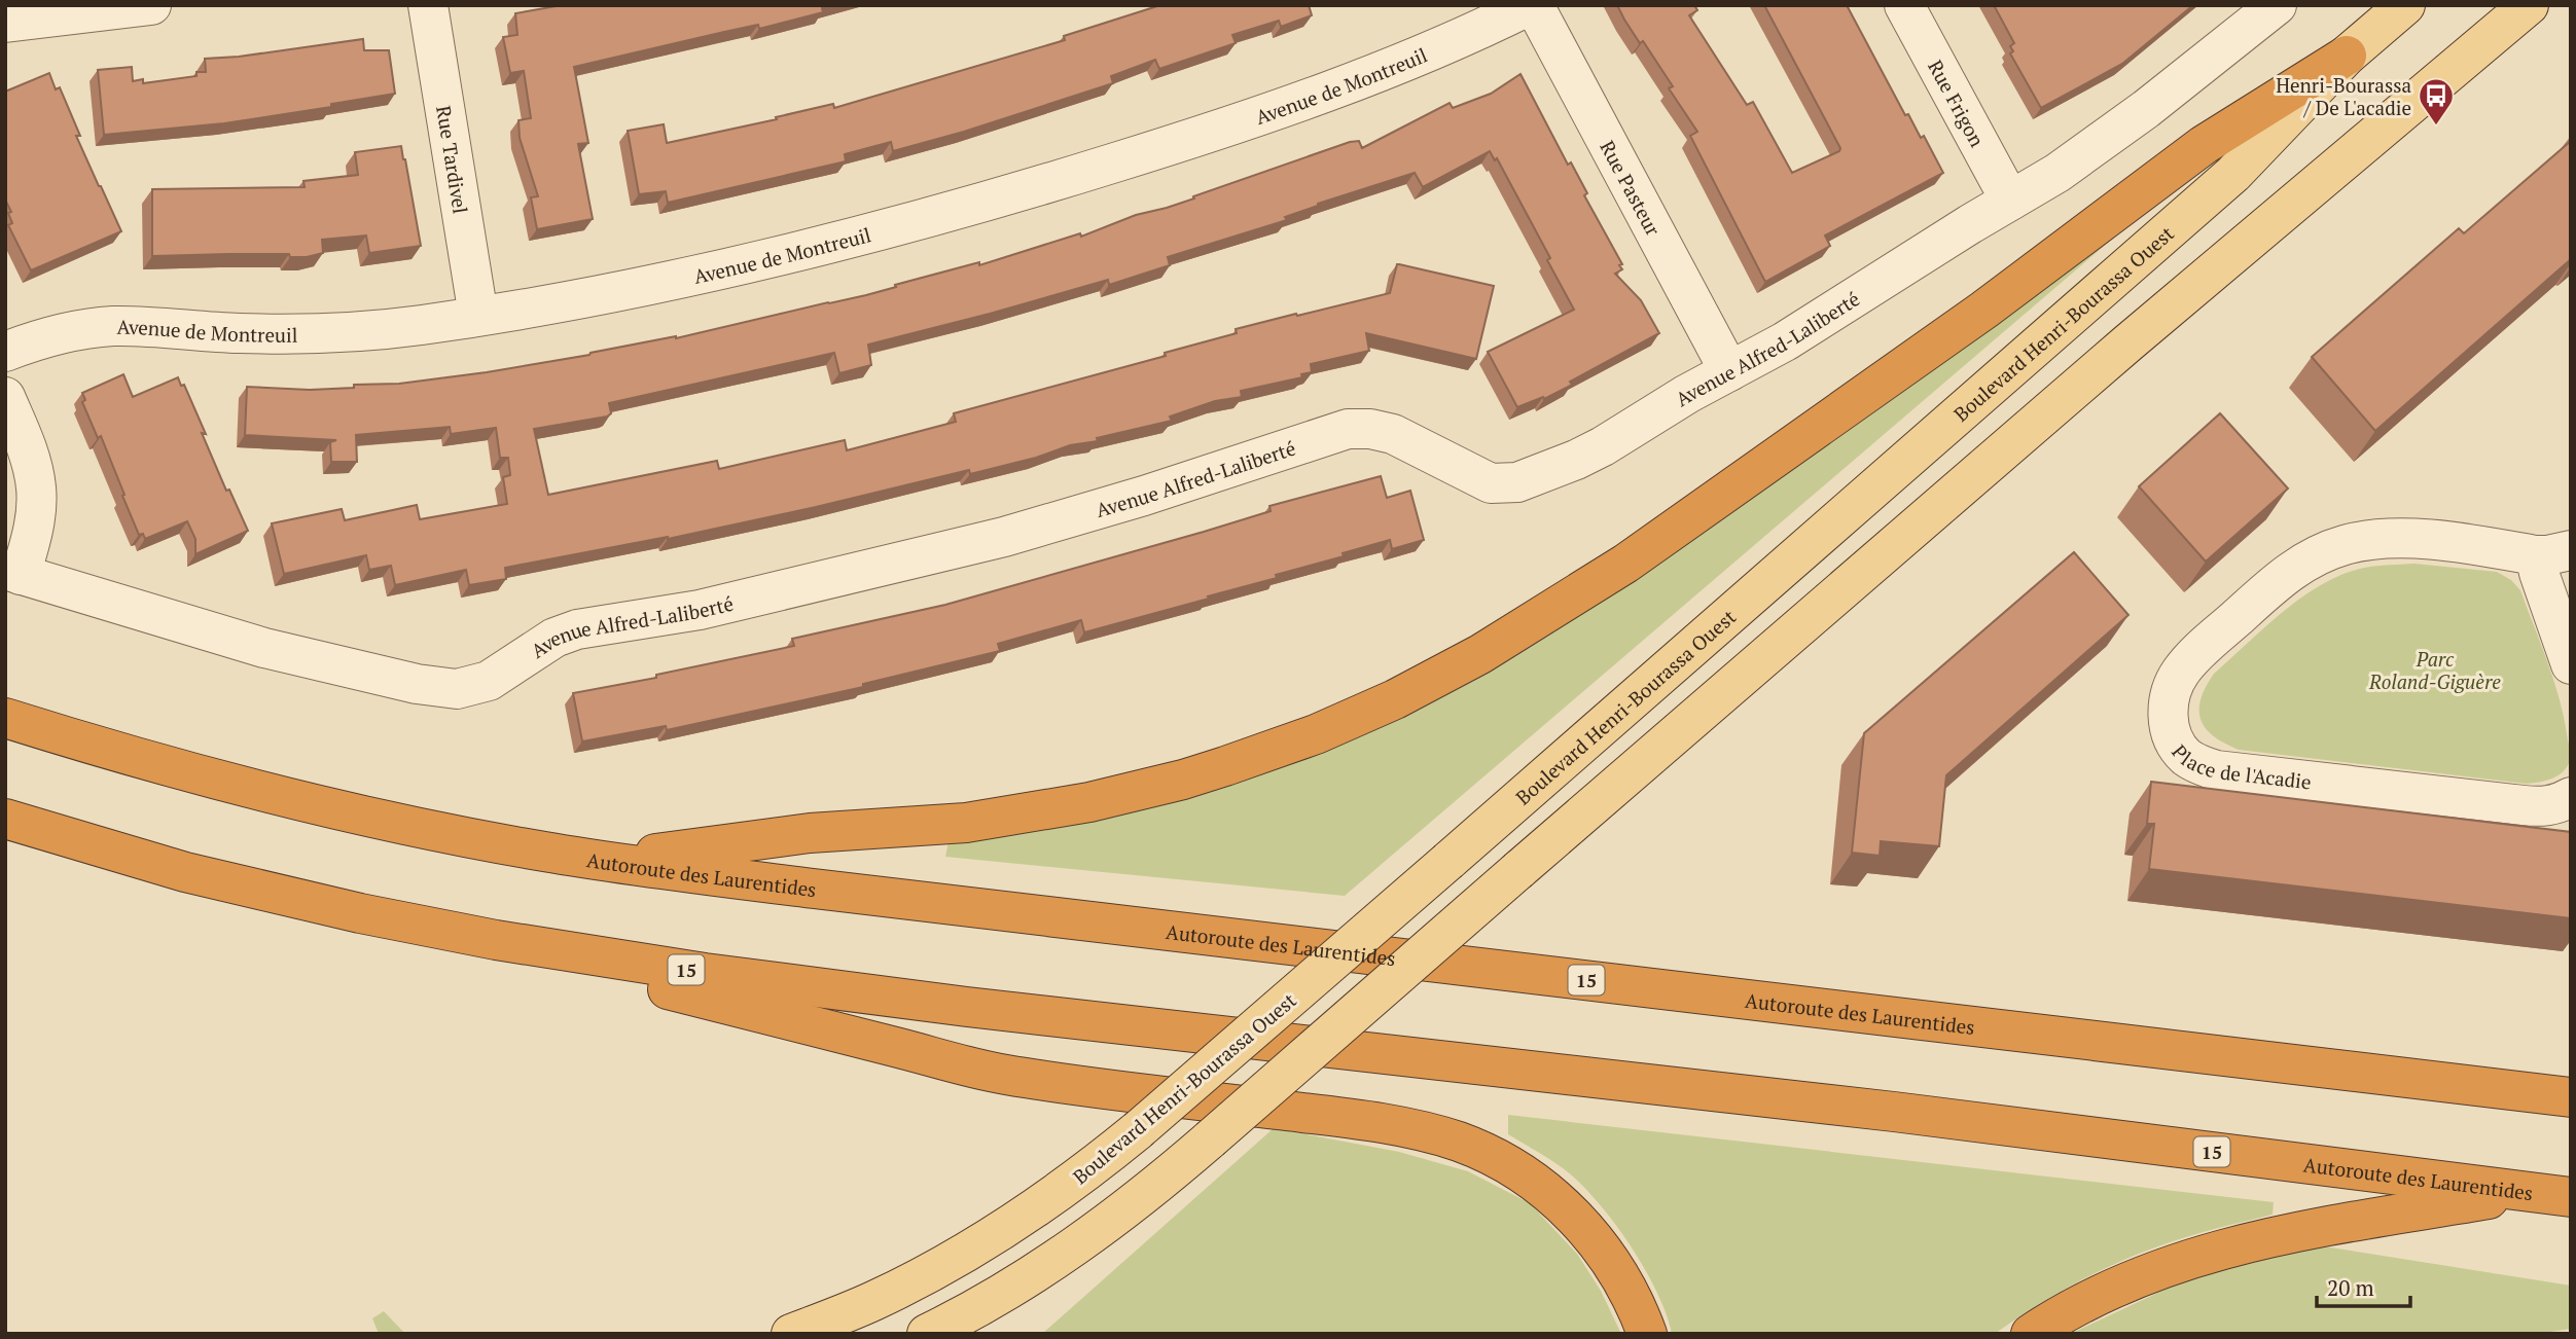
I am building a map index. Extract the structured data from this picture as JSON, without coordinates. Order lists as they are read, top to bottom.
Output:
{
  "streets": {
    "highway": ["Autoroute des Laurentides", "15"],
    "main road": ["Boulevard Henri-Bourassa Ouest"],
    "street": [
      "Avenue de Montreuil",
      "Rue Frigon",
      "Rue Tardivel",
      "Rue Pasteur",
      "Avenue Alfred-Laliberté",
      "Place de l'Acadie"
    ]
  },
  "crossings": [
    ["Avenue de Montreuil", "Rue Tardivel"],
    ["Avenue de Montreuil", "Rue Pasteur"],
    ["Rue Frigon", "Avenue Alfred-Laliberté"],
    ["Rue Pasteur", "Avenue Alfred-Laliberté"]
  ],
  "parks": ["Parc Roland-Giguère"],
  "places": {
    "bus stop": ["Henri-Bourassa / De L'acadie"]
  },
  "scale_bar": "20 m"
}
